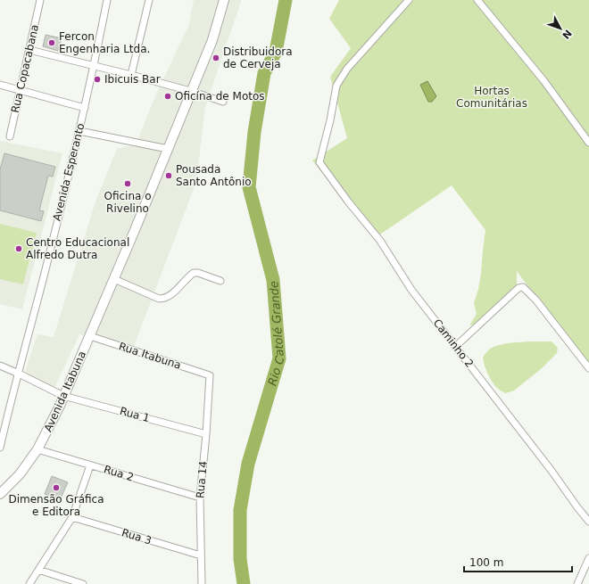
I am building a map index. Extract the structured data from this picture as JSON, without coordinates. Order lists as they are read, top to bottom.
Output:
{
  "streets": {
    "main road": ["Avenida Itabuna"],
    "street": [
      "Rua Copacabana",
      "Avenida Esperanto",
      "Caminho 2",
      "Rua Itabuna",
      "Rua 1",
      "Rua 2",
      "Rua 14",
      "Rua 3"
    ]
  },
  "crossings": [
    ["Avenida Esperanto", "Rua 1"],
    ["Rua Itabuna", "Avenida Itabuna"],
    ["Rua Itabuna", "Rua 14"],
    ["Avenida Itabuna", "Rua 1"],
    ["Avenida Itabuna", "Rua 2"],
    ["Rua 1", "Rua 14"],
    ["Rua 2", "Rua 14"],
    ["Rua 14", "Rua 3"]
  ],
  "water": ["Rio Catolé Grande"],
  "parks": ["Hortas Comunitárias"],
  "places": [
    "Fercon Engenharia Ltda.",
    "Distribuidora de Cerveja",
    "Ibicuis Bar",
    "Oficína de Motos",
    "Pousada Santo Antônio",
    "Oficina o Rivelino",
    "Centro Educacional Alfredo Dutra",
    "Dimensão Gráfica e Editora"
  ],
  "scale_bar": "100 m",
  "north": "bottom right"
}
